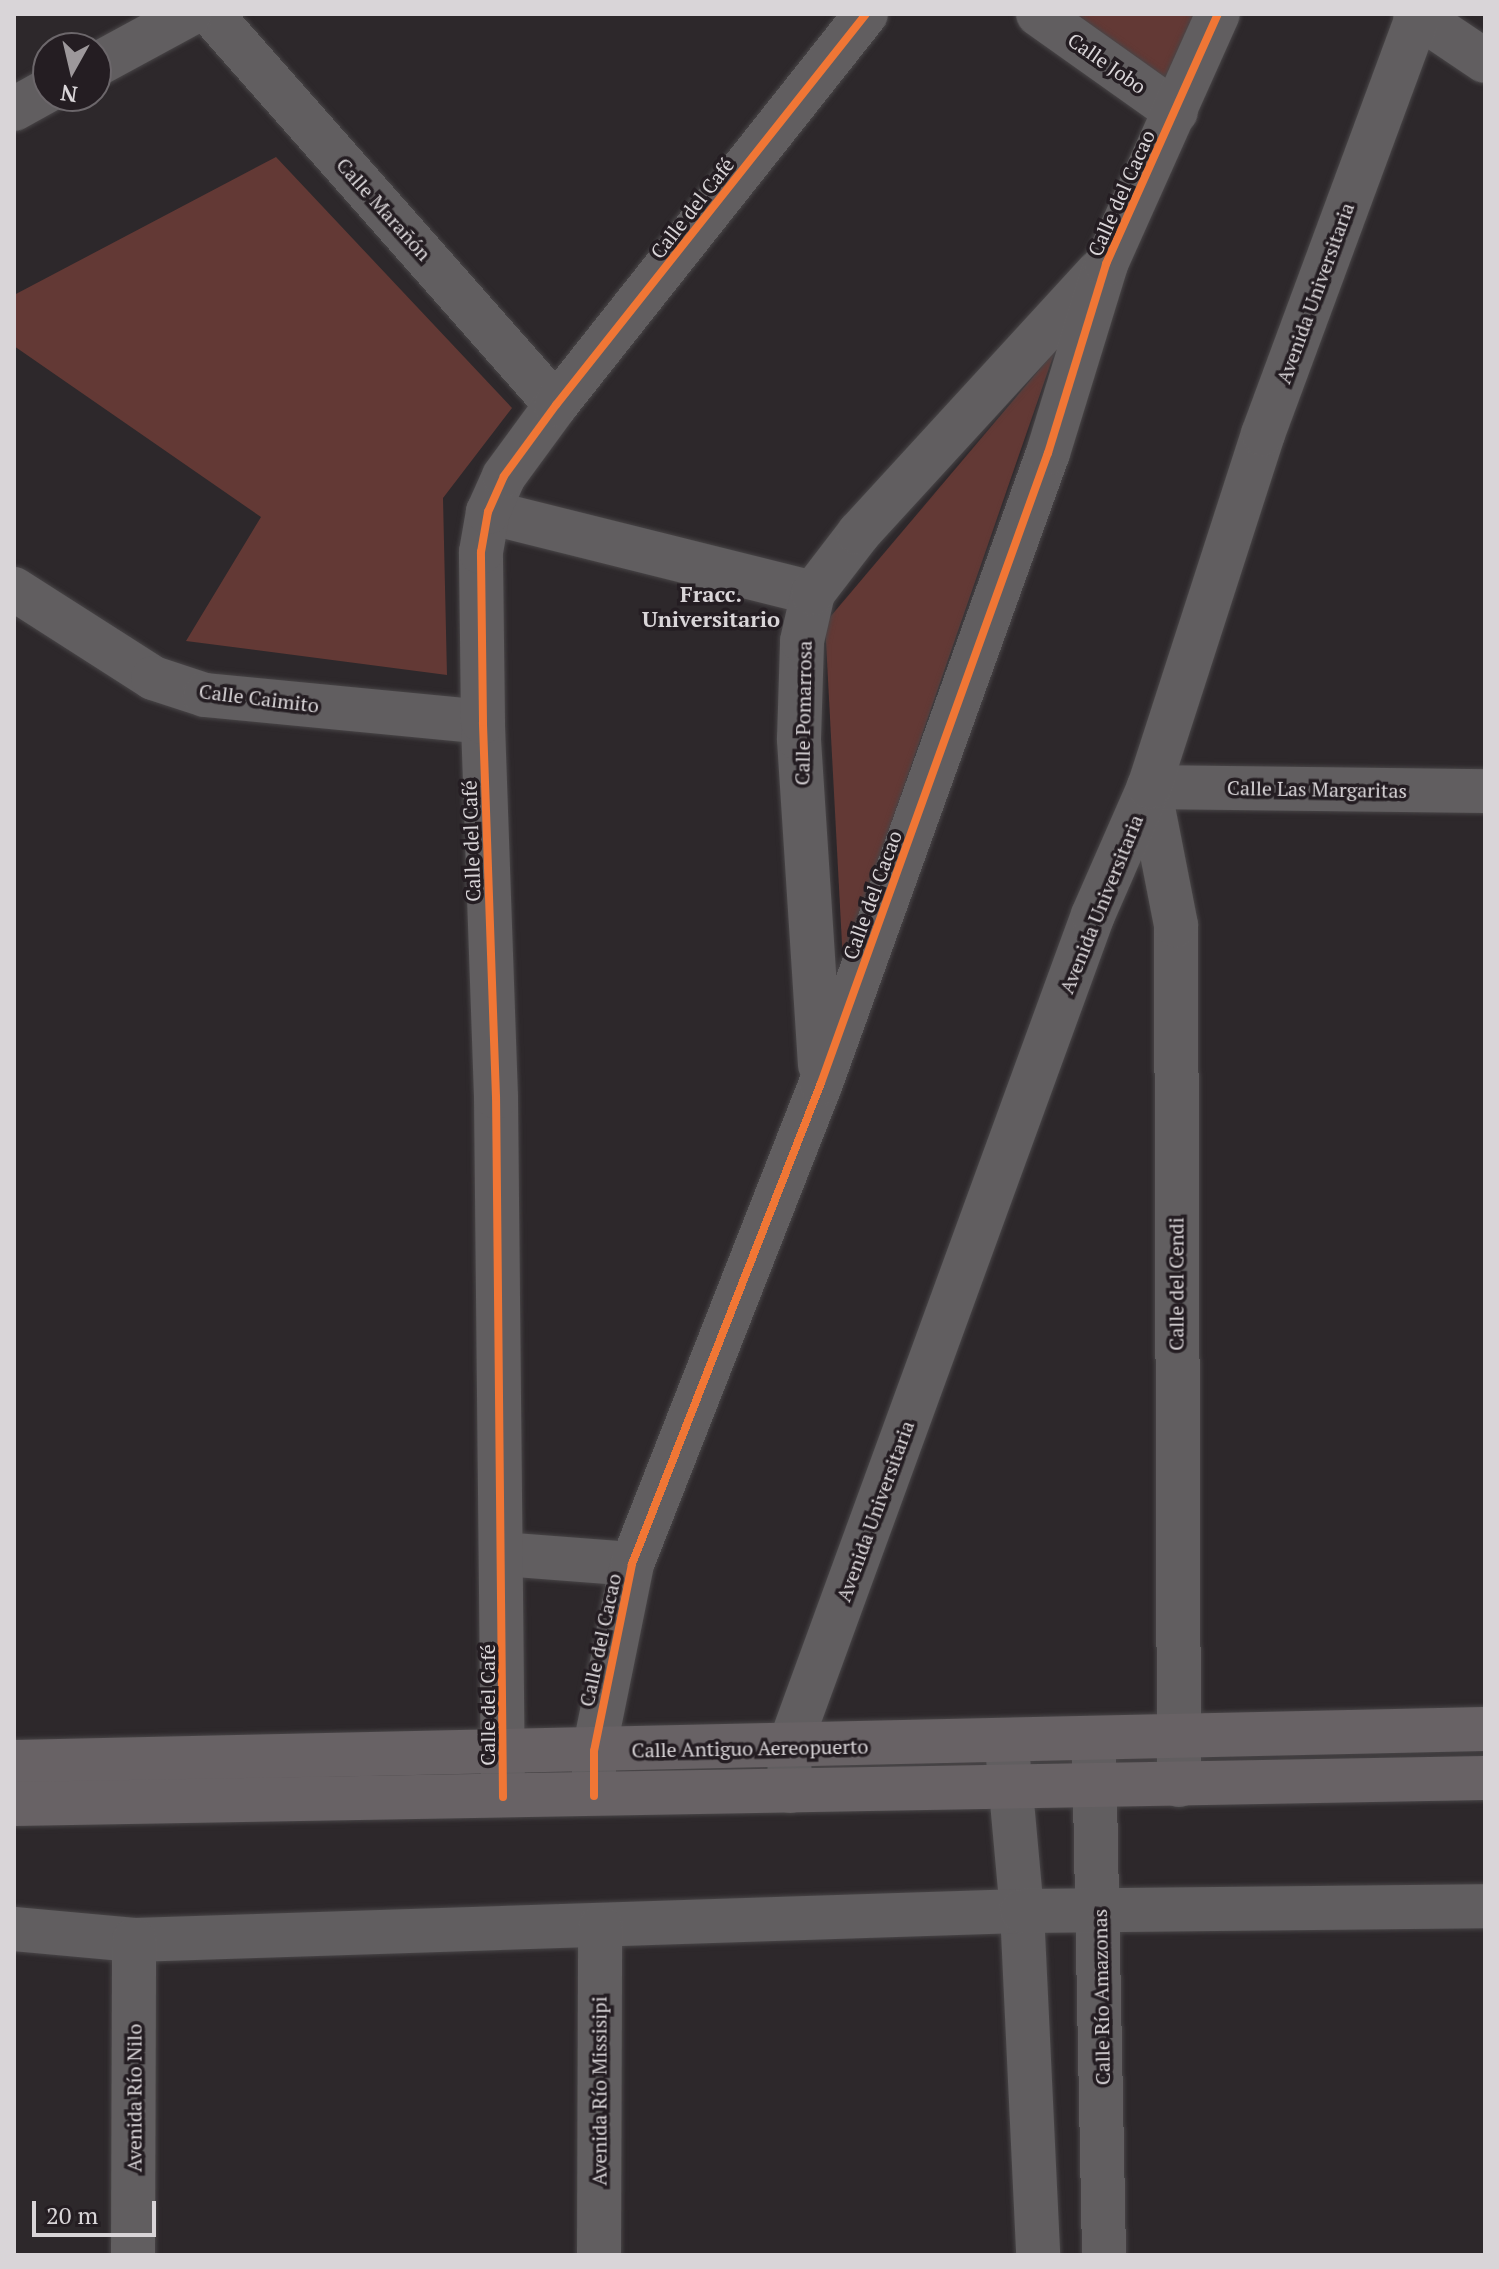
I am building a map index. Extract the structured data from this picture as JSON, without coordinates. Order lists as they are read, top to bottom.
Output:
{
  "streets": {
    "main road": ["Calle Antiguo Aereopuerto"],
    "street": [
      "Calle Jobo",
      "Calle del Cacao",
      "Calle del Café",
      "Calle Marañón",
      "Avenida Universitaria",
      "Calle Caimito",
      "Calle Pomarrosa",
      "Calle Las Margaritas",
      "Calle del Cendi",
      "Calle Río Amazonas",
      "Avenida Río Missisipi",
      "Avenida Río Nilo"
    ]
  },
  "crossings": [
    ["Calle Jobo", "Calle del Cacao"],
    ["Calle del Cacao", "Calle Pomarrosa"],
    ["Calle del Cacao", "Calle Antiguo Aereopuerto"],
    ["Calle del Café", "Calle Marañón"],
    ["Calle del Café", "Calle Caimito"],
    ["Calle del Café", "Calle Antiguo Aereopuerto"],
    ["Avenida Universitaria", "Calle Las Margaritas"],
    ["Avenida Universitaria", "Calle del Cendi"],
    ["Avenida Universitaria", "Calle Antiguo Aereopuerto"],
    ["Calle Las Margaritas", "Calle del Cendi"],
    ["Calle del Cendi", "Calle Antiguo Aereopuerto"],
    ["Calle Antiguo Aereopuerto", "Calle Río Amazonas"]
  ],
  "districts": ["Fracc. Universitario"],
  "scale_bar": "20 m",
  "north": "bottom"
}
